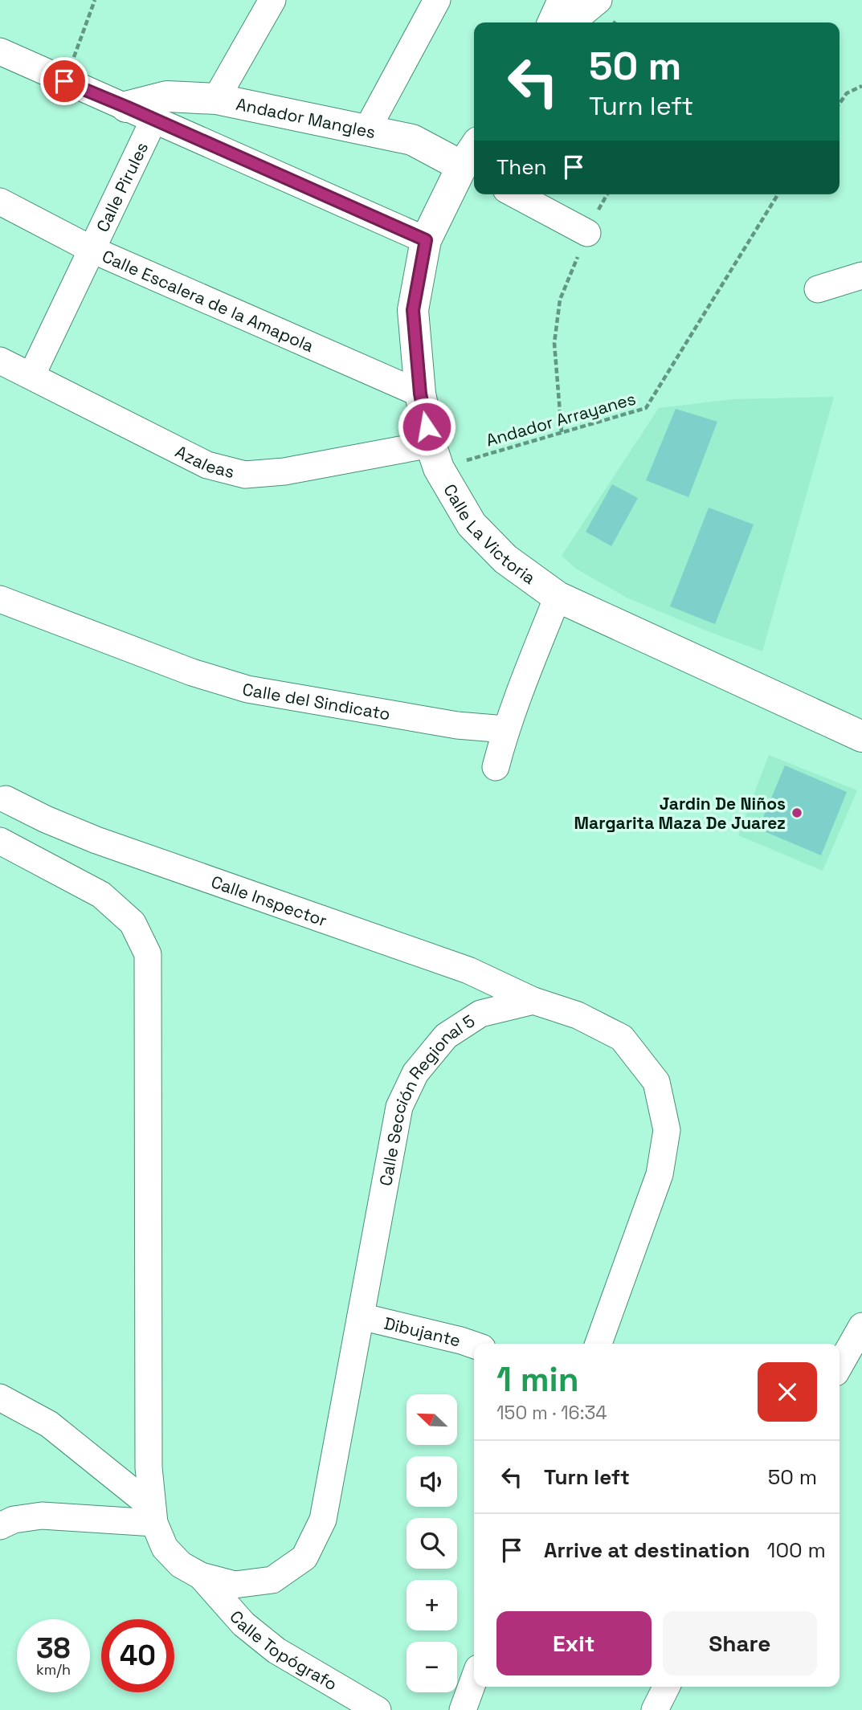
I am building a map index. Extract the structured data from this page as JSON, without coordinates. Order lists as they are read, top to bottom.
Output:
{
  "streets": {
    "street": [
      "Andador Mangles",
      "Calle Pirules",
      "Calle Escalera de la Amapola",
      "Azaleas",
      "Calle La Victoria",
      "Calle del Sindicato",
      "Calle Inspector",
      "Calle Sección Regional 5",
      "Dibujante",
      "Calle Topógrafo"
    ],
    "path": ["Andador Arrayanes"]
  },
  "crossings": [
    ["Andador Mangles", "Calle La Victoria"],
    ["Calle Pirules", "Calle Escalera de la Amapola"],
    ["Calle Pirules", "Azaleas"],
    ["Calle Escalera de la Amapola", "Calle La Victoria"],
    ["Andador Arrayanes", "Azaleas"],
    ["Andador Arrayanes", "Calle La Victoria"],
    ["Azaleas", "Calle La Victoria"],
    ["Calle Inspector", "Calle Sección Regional 5"],
    ["Calle Sección Regional 5", "Dibujante"],
    ["Calle Sección Regional 5", "Calle Topógrafo"]
  ],
  "places": ["Jardin De Niños Margarita Maza De Juarez"],
  "north": "top left",
  "page": {
    "turn": ["50 m", "Turn left"],
    "then": "Then",
    "heading": ["1 min", "150 m · 16:34"],
    "map_buttons": ["+", "−"],
    "list": [
      {
        "name": "Turn left",
        "value": "50 m"
      },
      {
        "name": "Arrive at destination",
        "value": "100 m"
      }
    ],
    "buttons": ["Exit", "Share"],
    "speed": "38 km/h",
    "limit": "40"
  }
}
